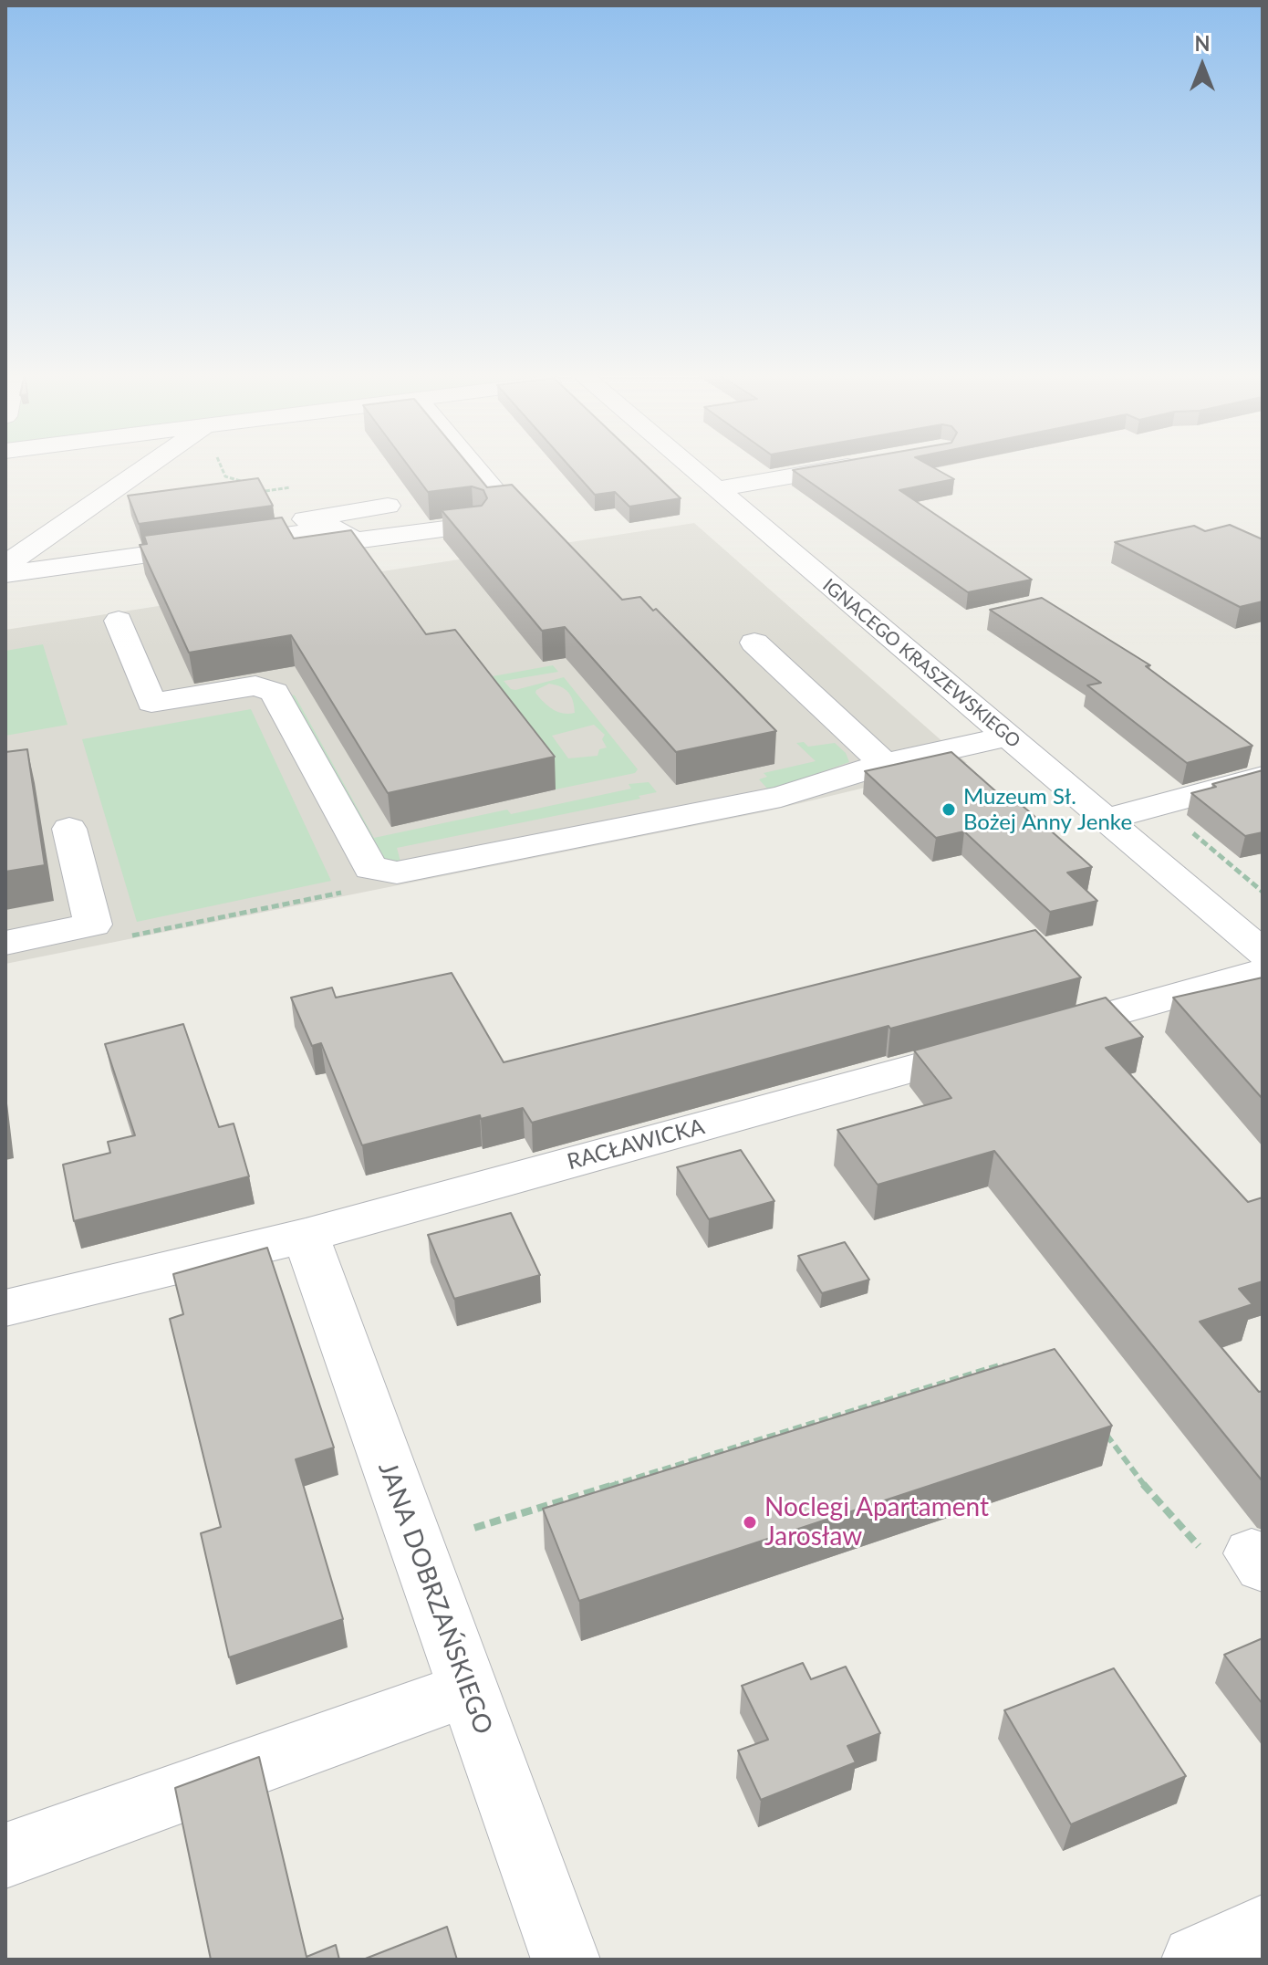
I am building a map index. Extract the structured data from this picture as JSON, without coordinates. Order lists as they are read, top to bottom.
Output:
{
  "streets": {
    "street": ["IGNACEGO KRASZEWSKIEGO", "RACŁAWICKA", "JANA DOBRZAŃSKIEGO"]
  },
  "crossings": [
    ["RACŁAWICKA", "JANA DOBRZAŃSKIEGO"]
  ],
  "places": ["Muzeum Sł. Bożej Anny Jenke", "Noclegi Apartament Jarosław"],
  "north": "top"
}
